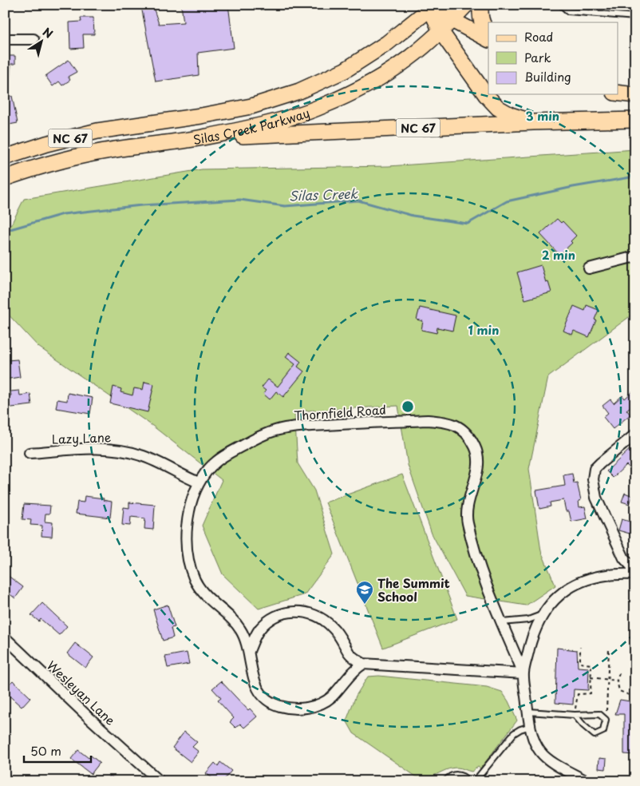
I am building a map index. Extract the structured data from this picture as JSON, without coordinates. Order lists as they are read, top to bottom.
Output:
{
  "streets": {
    "main road": ["Silas Creek Parkway", "NC 67"],
    "street": ["Thornfield Road", "Lazy Lane", "Wesleyan Lane"]
  },
  "crossings": [
    ["Silas Creek Parkway", "NC 67"],
    ["Thornfield Road", "Lazy Lane"]
  ],
  "water": ["Silas Creek"],
  "places": {
    "school or university": ["The Summit School"]
  },
  "legend": ["Road", "Park", "Building"],
  "scale_bar": "50 m",
  "north": "top right",
  "rings": ["3 min", "2 min", "1 min"]
}
